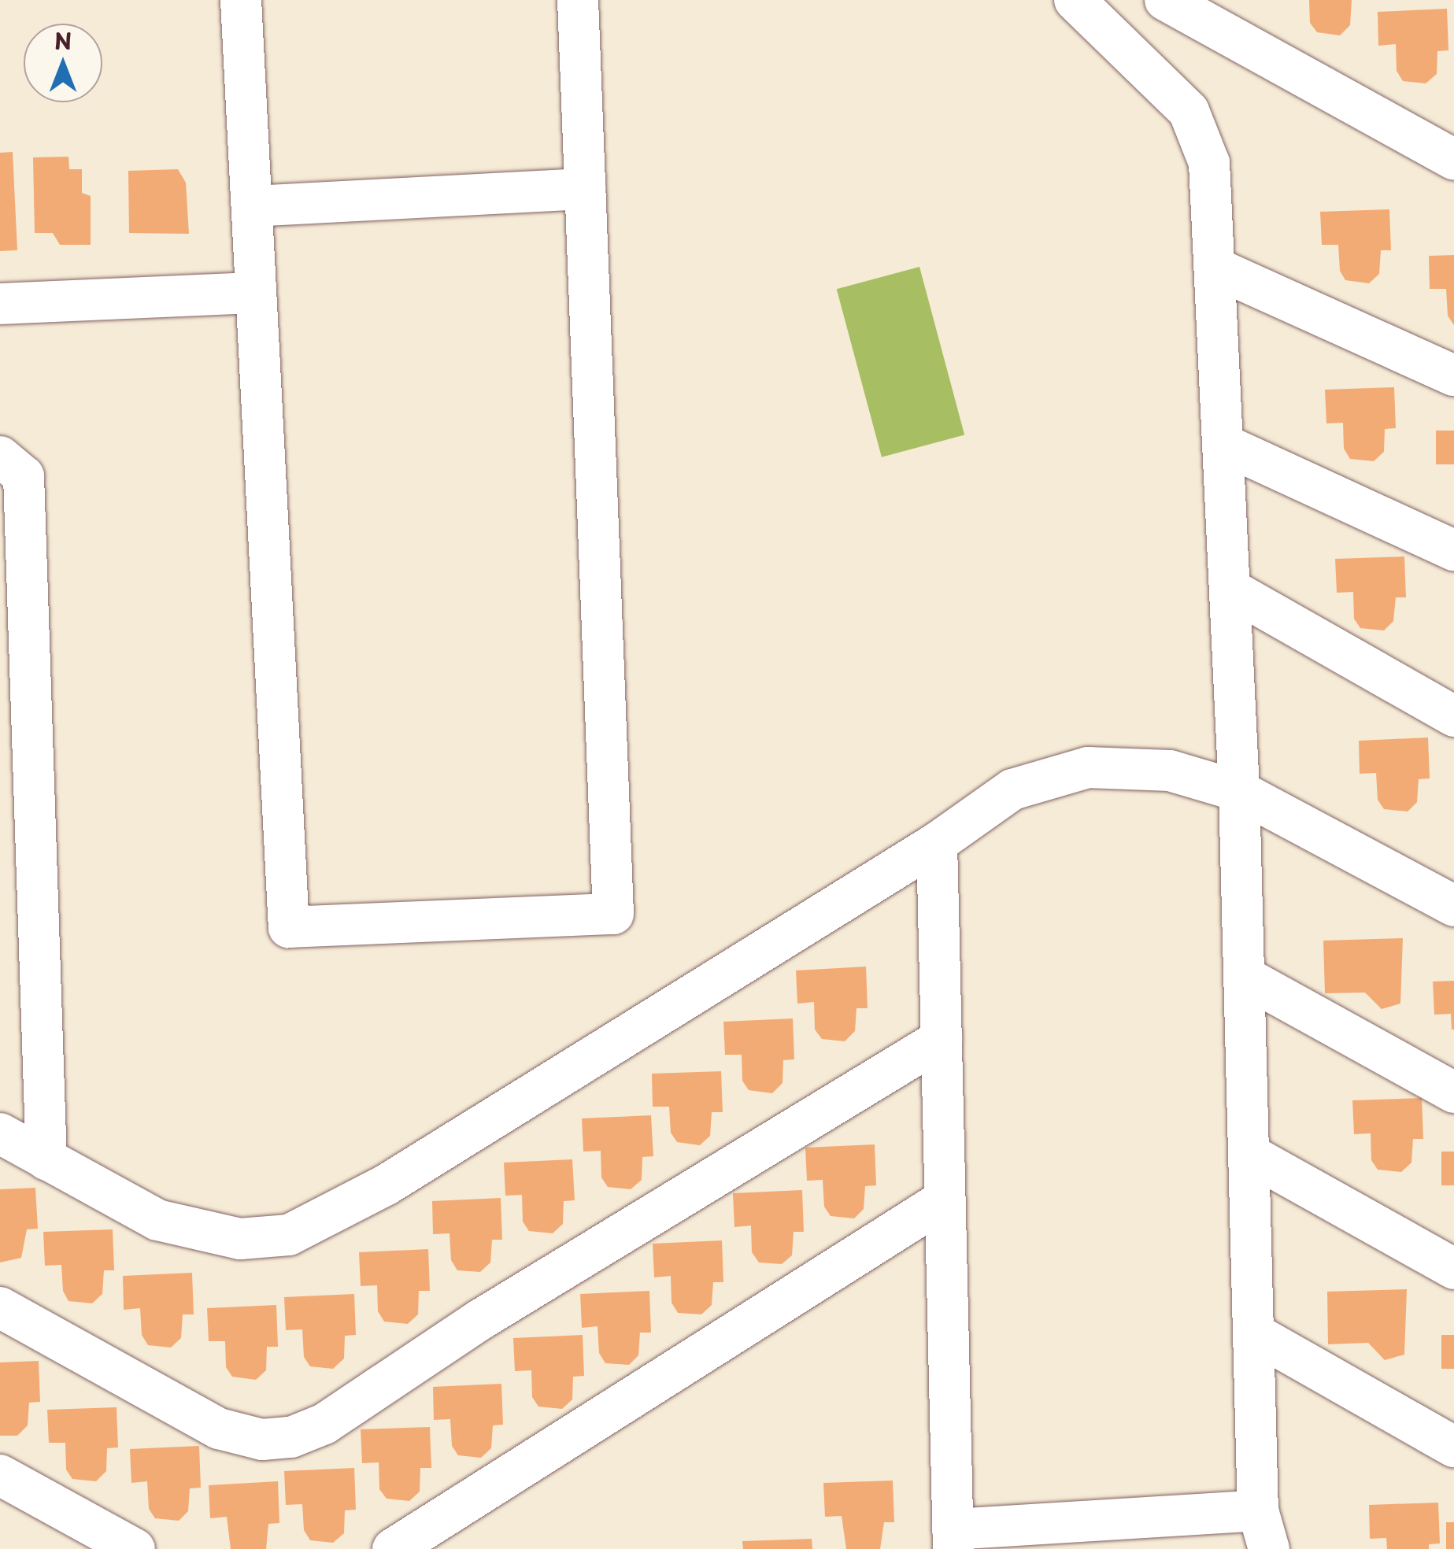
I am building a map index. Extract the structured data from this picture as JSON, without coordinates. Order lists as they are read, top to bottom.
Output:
{
  "north": "top"
}
